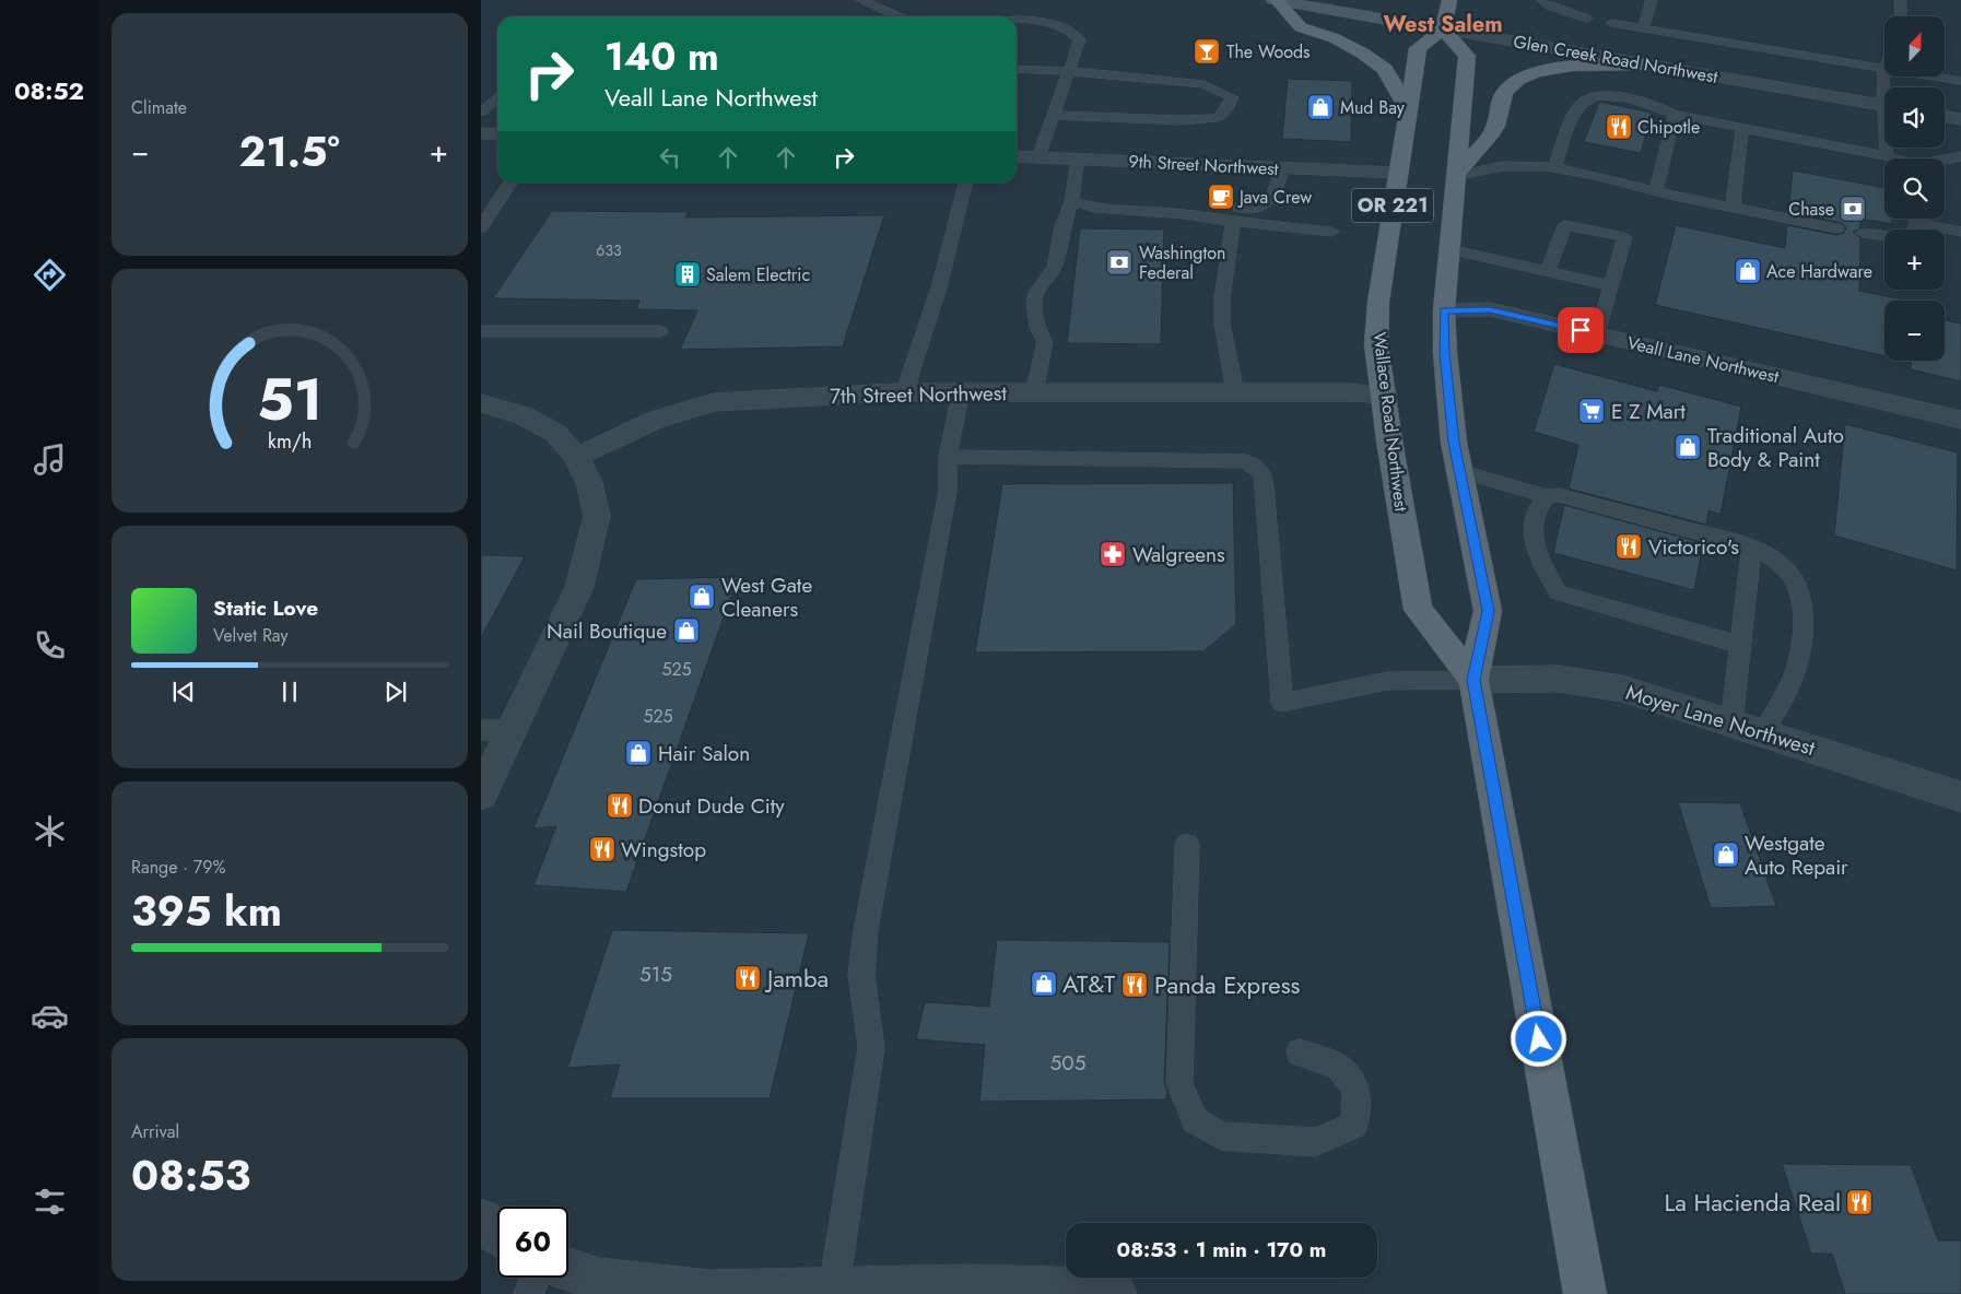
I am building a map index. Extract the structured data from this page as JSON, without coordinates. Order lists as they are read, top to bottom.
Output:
{
  "streets": {
    "main road": ["Glen Creek Road Northwest", "OR 221", "Wallace Road Northwest"],
    "street": [
      "9th Street Northwest",
      "Veall Lane Northwest",
      "7th Street Northwest",
      "Moyer Lane Northwest"
    ]
  },
  "crossings": [
    ["Glen Creek Road Northwest", "Wallace Road Northwest"],
    ["9th Street Northwest", "Wallace Road Northwest"],
    ["Veall Lane Northwest", "Wallace Road Northwest"],
    ["7th Street Northwest", "Wallace Road Northwest"],
    ["Wallace Road Northwest", "Moyer Lane Northwest"]
  ],
  "districts": ["West Salem"],
  "places": {
    "bar": ["The Woods"],
    "shop": [
      "Mud Bay",
      "Ace Hardware",
      "Traditional Auto Body & Paint",
      "West Gate Cleaners",
      "Nail Boutique",
      "Hair Salon",
      "Westgate Auto Repair",
      "AT&T"
    ],
    "restaurant": [
      "Chipotle",
      "Victorico's",
      "Donut Dude City",
      "Wingstop",
      "Jamba",
      "Panda Express",
      "La Hacienda Real"
    ],
    "cafe": ["Java Crew"],
    "bank": ["Chase", "Washington Federal"],
    "building": ["Salem Electric"],
    "supermarket": ["E Z Mart"],
    "pharmacy": ["Walgreens"]
  },
  "house_numbers": [
    "633",
    "525",
    "525",
    "515",
    "505"
  ],
  "north": "top",
  "page": {
    "tabs": "08:52",
    "tile": [
      "Climate",
      ["Range · 79%", "395 km"],
      ["Arrival", "08:53"]
    ],
    "map_buttons": ["+", "−"],
    "turn": ["140 m", "Veall Lane Northwest"],
    "heat": ["−", "21.5°", "+"],
    "song": ["Static Love", "Velvet Ray"],
    "limit": "60",
    "trip": "08:53 · 1 min · 170 m",
    "gauge": ["51", "km/h"]
  }
}
